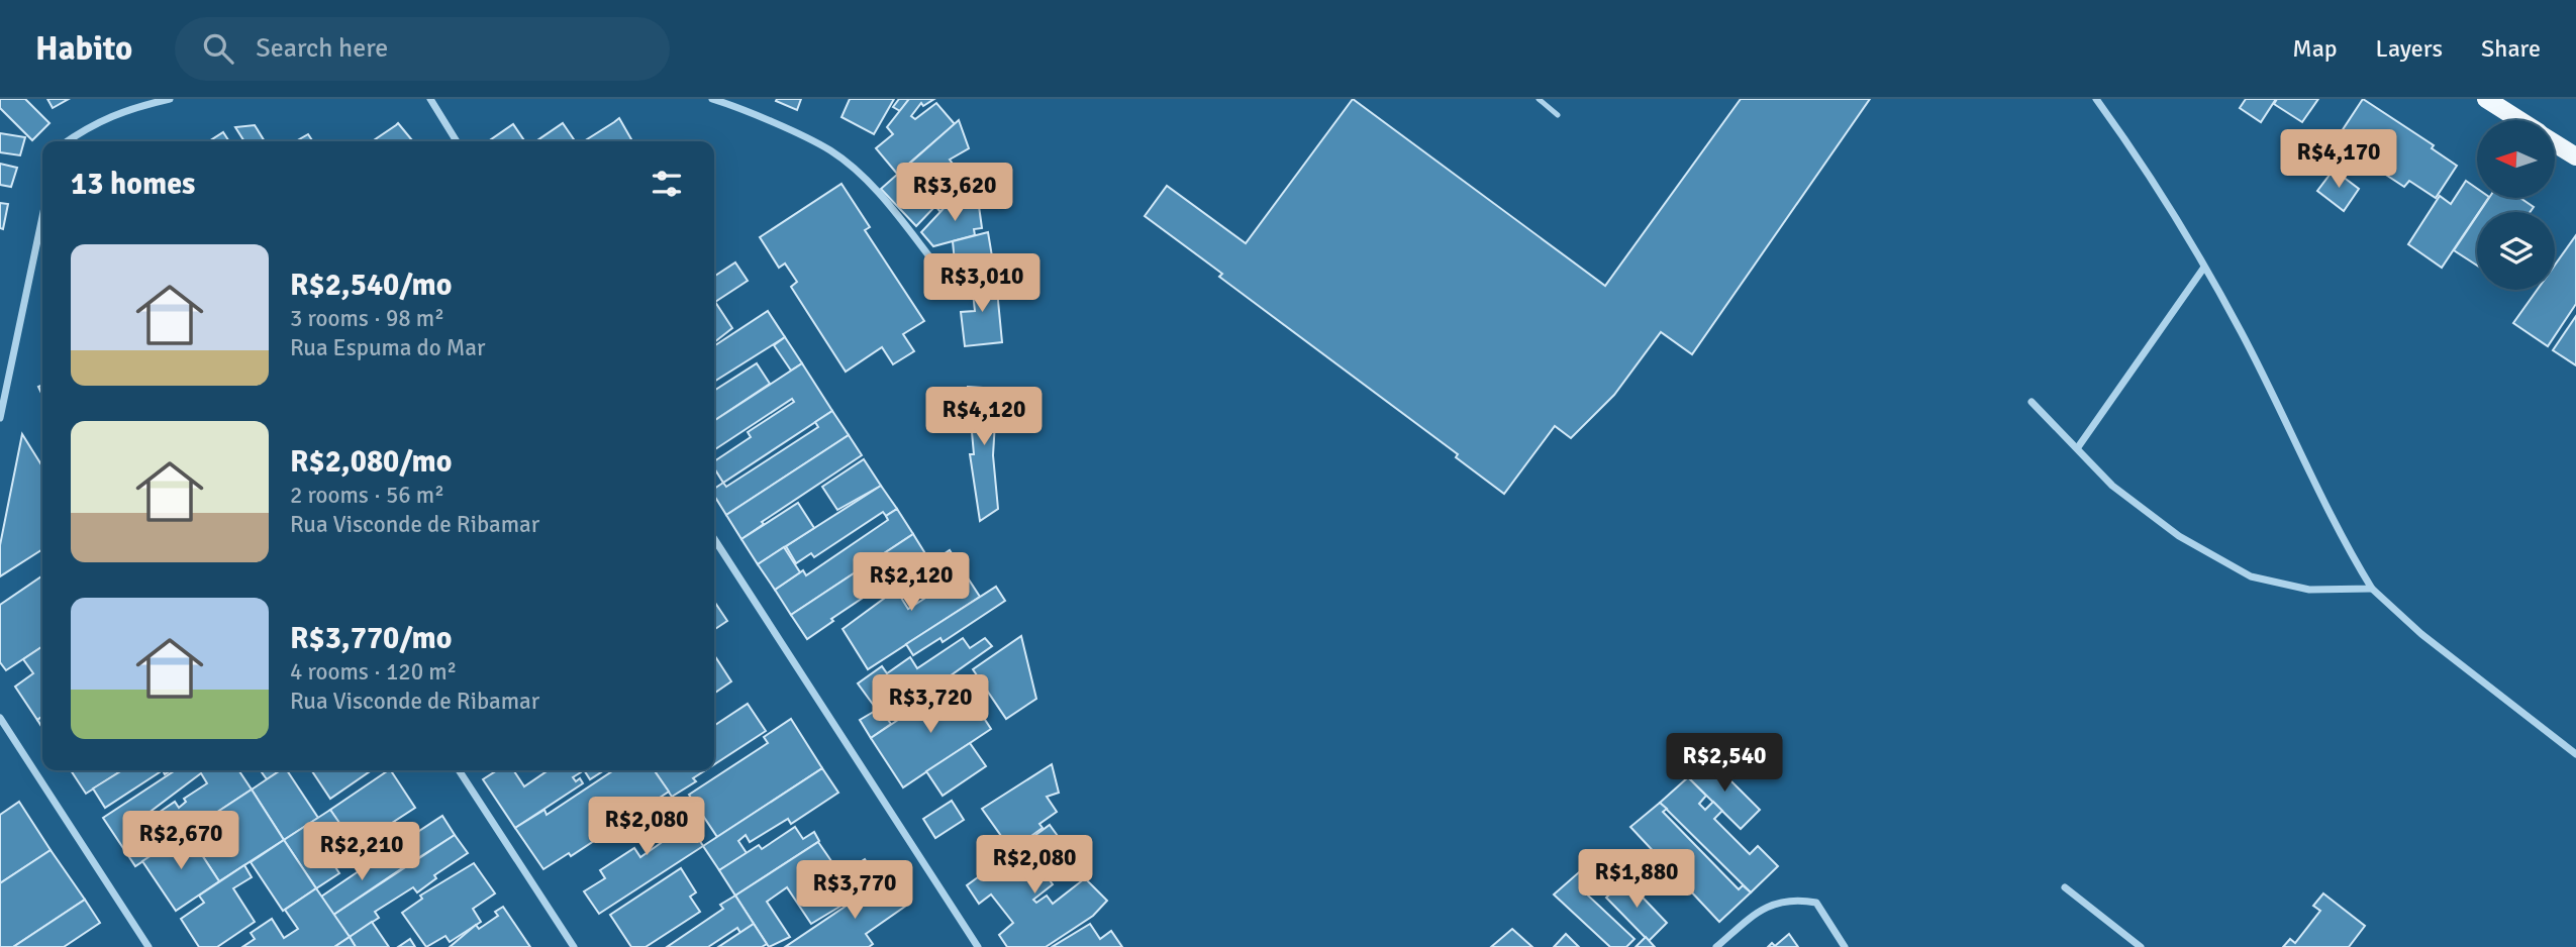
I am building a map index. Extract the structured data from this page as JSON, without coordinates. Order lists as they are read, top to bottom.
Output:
{
  "north": "left",
  "page": {
    "header": "Habito",
    "search": "Search here",
    "nav": ["Map", "Layers", "Share"],
    "price": [
      "R$4,170",
      "R$3,620",
      "R$3,010",
      "R$4,120",
      "R$2,120",
      "R$3,720",
      "R$2,540",
      "R$2,080",
      "R$2,670",
      "R$2,210",
      "R$2,080",
      "R$1,880",
      "R$3,770"
    ],
    "heading": "13 homes",
    "list": [
      {
        "name": "R$2,540/mo",
        "note": "3 rooms · 98 m² · Rua Espuma do Mar"
      },
      {
        "name": "R$2,080/mo",
        "note": "2 rooms · 56 m² · Rua Visconde de Ribamar"
      },
      {
        "name": "R$3,770/mo",
        "note": "4 rooms · 120 m² · Rua Visconde de Ribamar"
      }
    ]
  }
}
